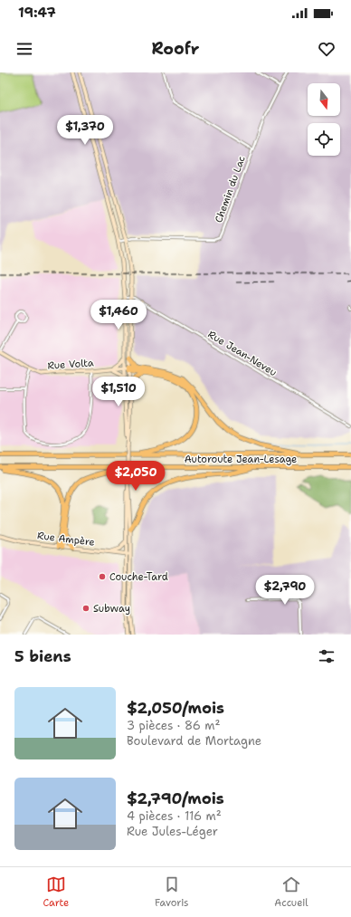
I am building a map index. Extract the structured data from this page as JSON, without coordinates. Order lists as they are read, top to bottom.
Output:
{
  "streets": {
    "highway": ["Autoroute Jean-Lesage"],
    "main road": ["Rue Volta", "Rue Ampère"],
    "street": ["Chemin du Lac", "Rue Jean-Neveu"]
  },
  "places": ["Couche-Tard", "Subway"],
  "north": "bottom",
  "page": {
    "status": "19:47",
    "header": "Roofr",
    "price": [
      "$1,370",
      "$1,460",
      "$1,510",
      "$2,050",
      "$2,790"
    ],
    "heading": "5 biens",
    "list": [
      {
        "name": "$2,050/mois",
        "note": "3 pièces · 86 m² · Boulevard de Mortagne"
      },
      {
        "name": "$2,790/mois",
        "note": "4 pièces · 116 m² · Rue Jules-Léger"
      }
    ],
    "tabs": ["Carte", "Favoris", "Accueil"]
  }
}
